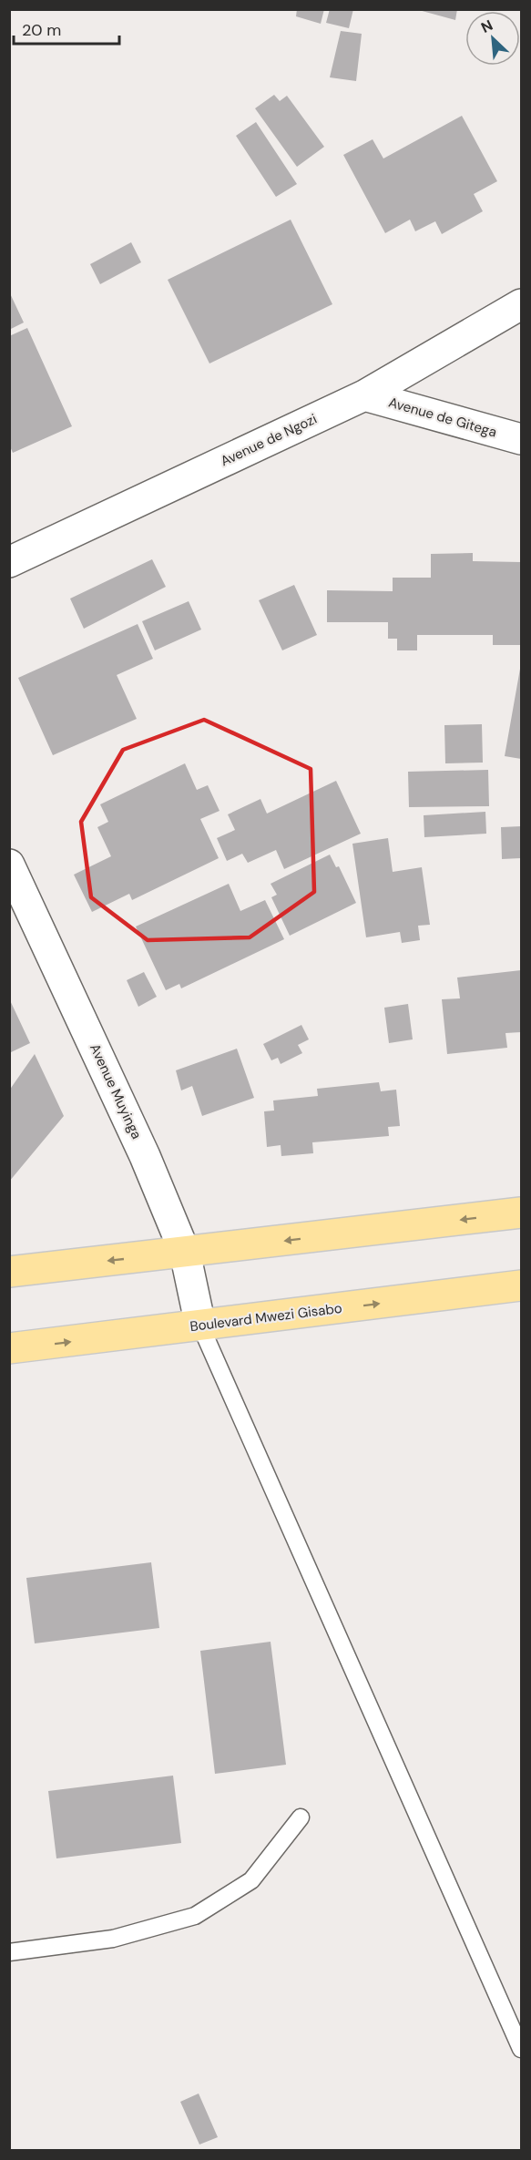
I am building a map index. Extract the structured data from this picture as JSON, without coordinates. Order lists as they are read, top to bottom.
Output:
{
  "streets": {
    "main road": ["Boulevard Mwezi Gisabo"],
    "street": ["Avenue de Gitega", "Avenue de Ngozi", "Avenue Muyinga"]
  },
  "crossings": [
    ["Avenue de Gitega", "Avenue de Ngozi"],
    ["Avenue Muyinga", "Boulevard Mwezi Gisabo"]
  ],
  "scale_bar": "20 m",
  "north": "top left"
}
